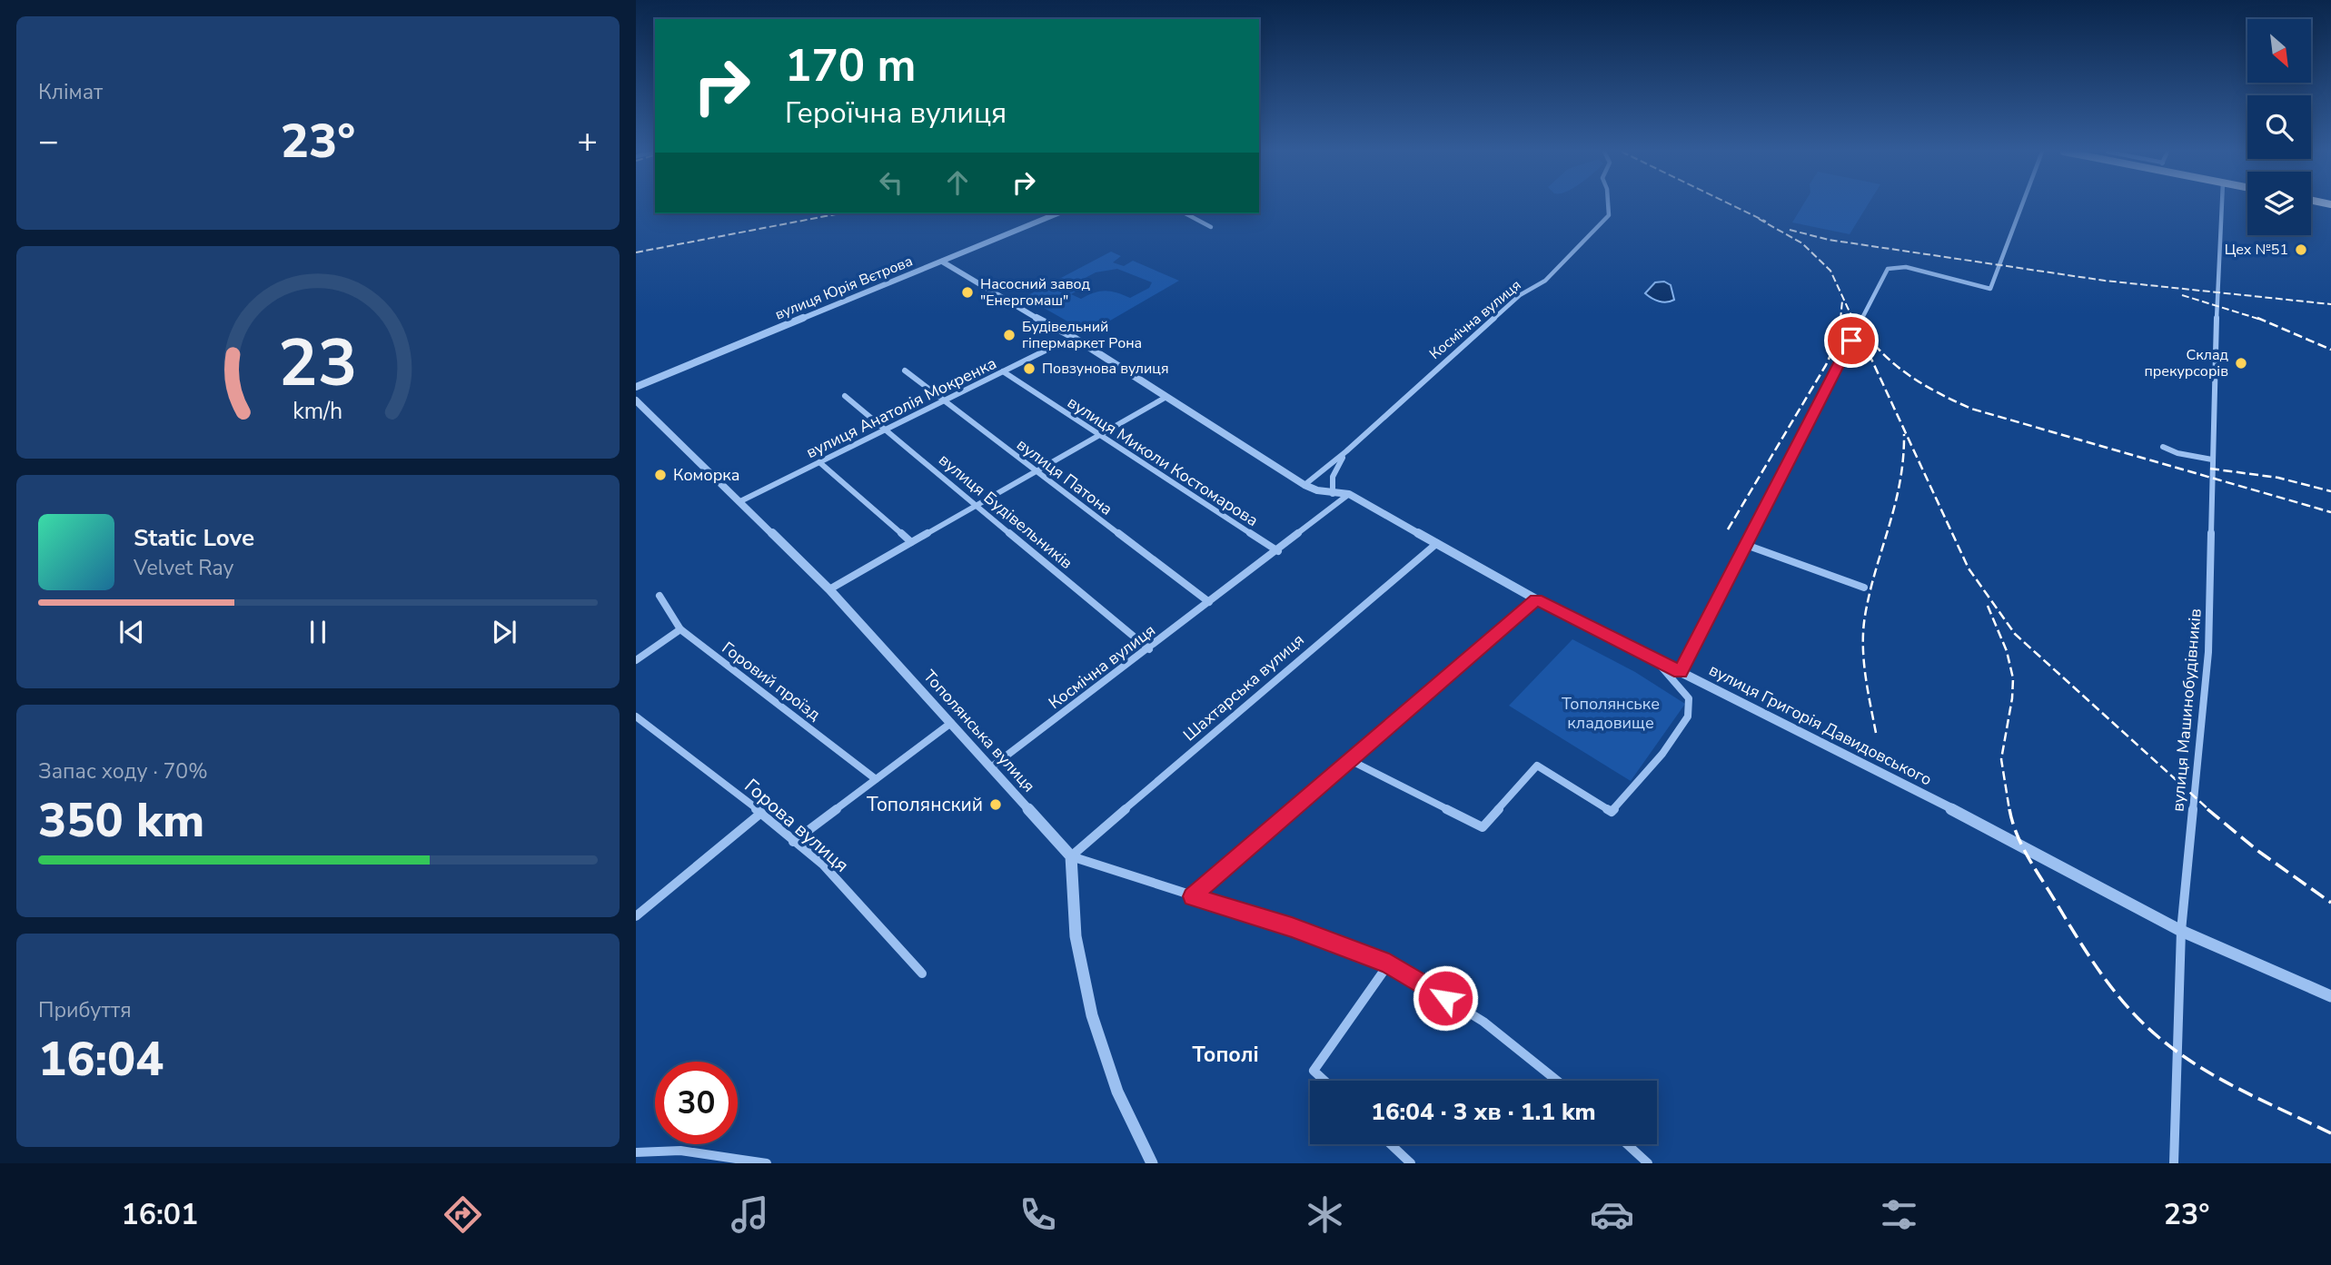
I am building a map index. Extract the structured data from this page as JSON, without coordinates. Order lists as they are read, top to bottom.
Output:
{
  "streets": {
    "street": [
      "вулиця Юрія Вєтрова",
      "Космічна вулиця",
      "вулиця Анатолія Мокренка",
      "вулиця Миколи Костомарова",
      "вулиця Патона",
      "вулиця Будівельників",
      "Горовий проїзд",
      "Шахтарська вулиця",
      "вулиця Машинобудівників",
      "вулиця Григорія Давидовського",
      "Тополянська вулиця",
      "Горова вулиця"
    ]
  },
  "crossings": [
    ["вулиця Юрія Вєтрова", "вулиця Григорія Давидовського"],
    ["Космічна вулиця", "вулиця Миколи Костомарова"],
    ["Космічна вулиця", "вулиця Патона"],
    ["Космічна вулиця", "вулиця Будівельників"],
    ["Космічна вулиця", "вулиця Григорія Давидовського"],
    ["Космічна вулиця", "Тополянська вулиця"],
    ["вулиця Анатолія Мокренка", "вулиця Миколи Костомарова"],
    ["вулиця Анатолія Мокренка", "вулиця Патона"],
    ["вулиця Анатолія Мокренка", "вулиця Будівельників"],
    ["вулиця Анатолія Мокренка", "вулиця Григорія Давидовського"],
    ["вулиця Анатолія Мокренка", "Тополянська вулиця"],
    ["Шахтарська вулиця", "вулиця Григорія Давидовського"],
    ["Шахтарська вулиця", "Тополянська вулиця"],
    ["вулиця Машинобудівників", "вулиця Григорія Давидовського"]
  ],
  "districts": ["Тополі"],
  "parks": ["Тополянське кладовище"],
  "places": [
    "Цех №51",
    "Насосний завод \"Енергомаш\"",
    "Будівельний гіпермаркет Рона",
    "Склад прекурсорів",
    "Повзунова вулиця",
    "Коморка",
    "Тополянский"
  ],
  "north": "bottom right",
  "page": {
    "tile": [
      "Клімат",
      ["Запас ходу · 70%", "350 km"],
      ["Прибуття", "16:04"]
    ],
    "turn": ["170 m", "Героїчна вулиця"],
    "heat": ["−", "23°", "+"],
    "song": ["Static Love", "Velvet Ray"],
    "limit": "30",
    "trip": "16:04 · 3 хв · 1.1 km",
    "tabs": ["16:01", "23°"],
    "gauge": ["23", "km/h"]
  }
}
